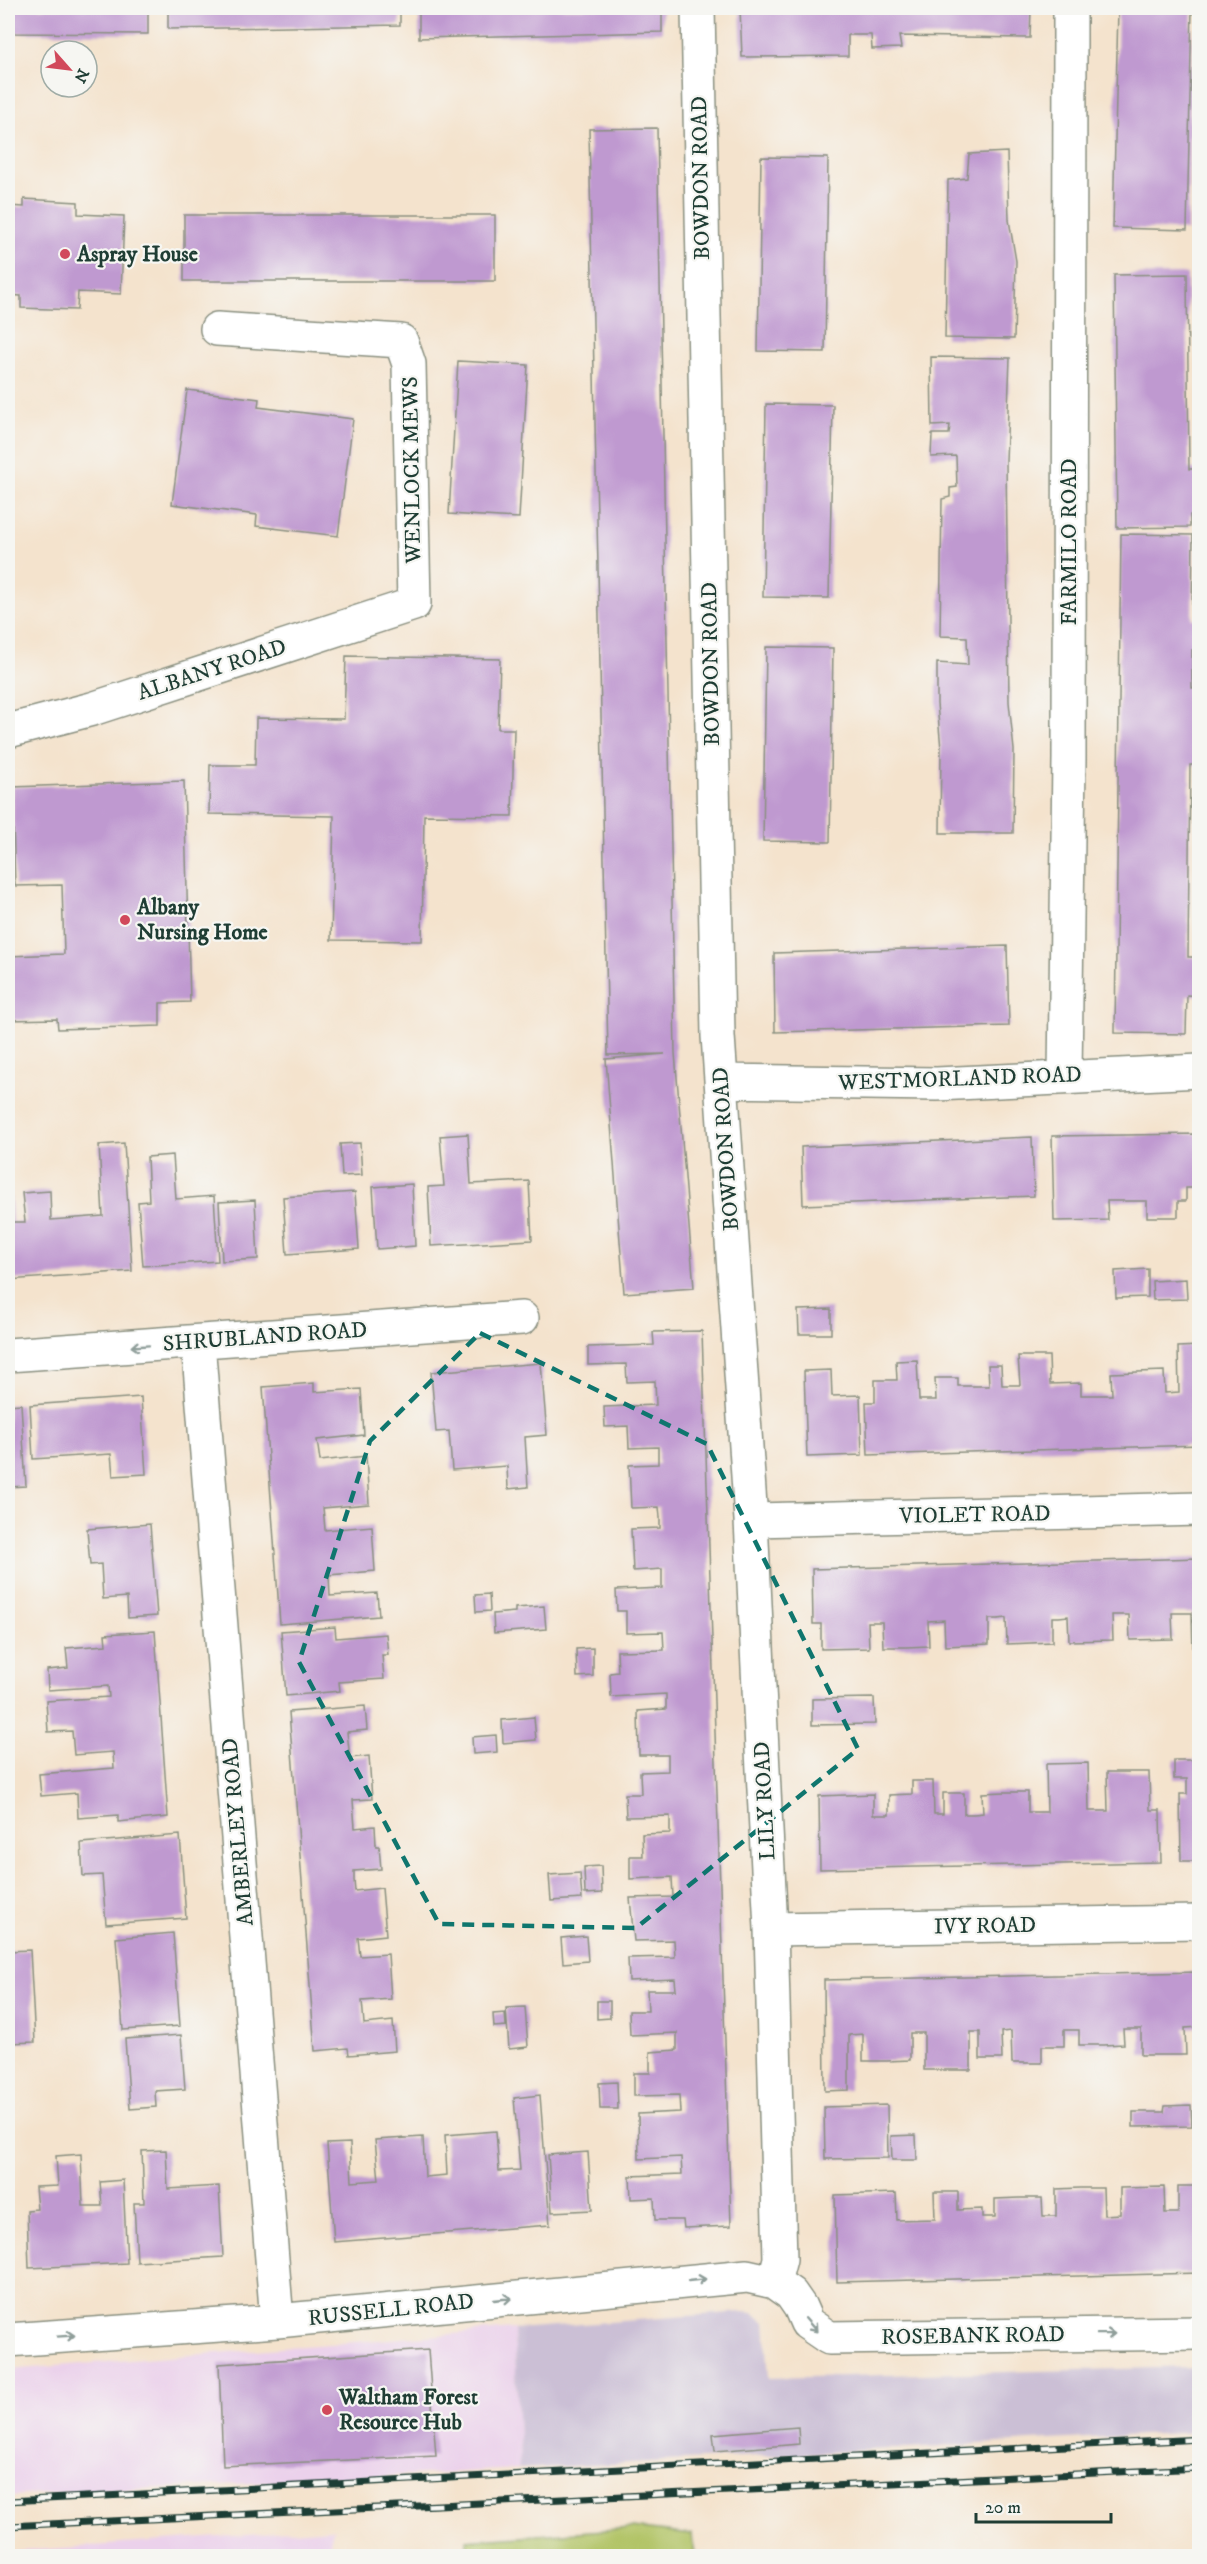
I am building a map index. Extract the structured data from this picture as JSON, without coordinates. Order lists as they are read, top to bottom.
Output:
{
  "streets": {
    "street": [
      "BOWDON ROAD",
      "WENLOCK MEWS",
      "FARMILO ROAD",
      "ALBANY ROAD",
      "WESTMORLAND ROAD",
      "SHRUBLAND ROAD",
      "VIOLET ROAD",
      "LILY ROAD",
      "AMBERLEY ROAD",
      "IVY ROAD",
      "RUSSELL ROAD",
      "ROSEBANK ROAD"
    ]
  },
  "crossings": [
    ["BOWDON ROAD", "WESTMORLAND ROAD"],
    ["BOWDON ROAD", "LILY ROAD"],
    ["WENLOCK MEWS", "ALBANY ROAD"],
    ["FARMILO ROAD", "WESTMORLAND ROAD"],
    ["SHRUBLAND ROAD", "AMBERLEY ROAD"],
    ["VIOLET ROAD", "LILY ROAD"],
    ["LILY ROAD", "IVY ROAD"],
    ["LILY ROAD", "RUSSELL ROAD"],
    ["LILY ROAD", "ROSEBANK ROAD"],
    ["AMBERLEY ROAD", "RUSSELL ROAD"],
    ["RUSSELL ROAD", "ROSEBANK ROAD"]
  ],
  "one_way": ["SHRUBLAND ROAD", "RUSSELL ROAD", "ROSEBANK ROAD"],
  "places": ["Aspray House", "Albany Nursing Home", "Waltham Forest Resource Hub"],
  "scale_bar": "20 m",
  "north": "bottom right"
}
